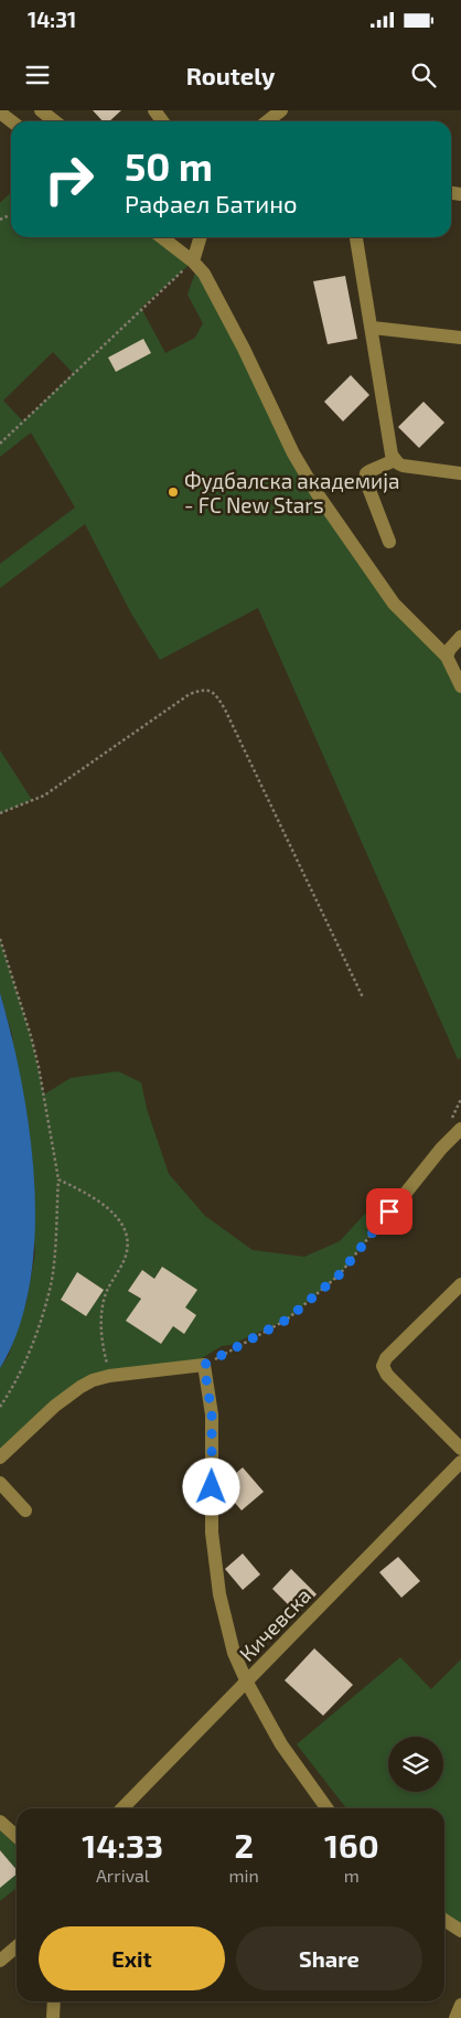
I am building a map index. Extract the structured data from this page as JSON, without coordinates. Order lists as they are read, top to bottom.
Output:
{
  "streets": {
    "street": ["Кичевска"]
  },
  "places": ["Фудбалска академија - FC New Stars"],
  "page": {
    "status": "14:31",
    "header": "Routely",
    "turn": ["50 m", "Рафаел Батино"],
    "eta": [
      "14:33",
      "Arrival",
      "2",
      "min",
      "160",
      "m"
    ],
    "buttons": ["Exit", "Share"]
  }
}
